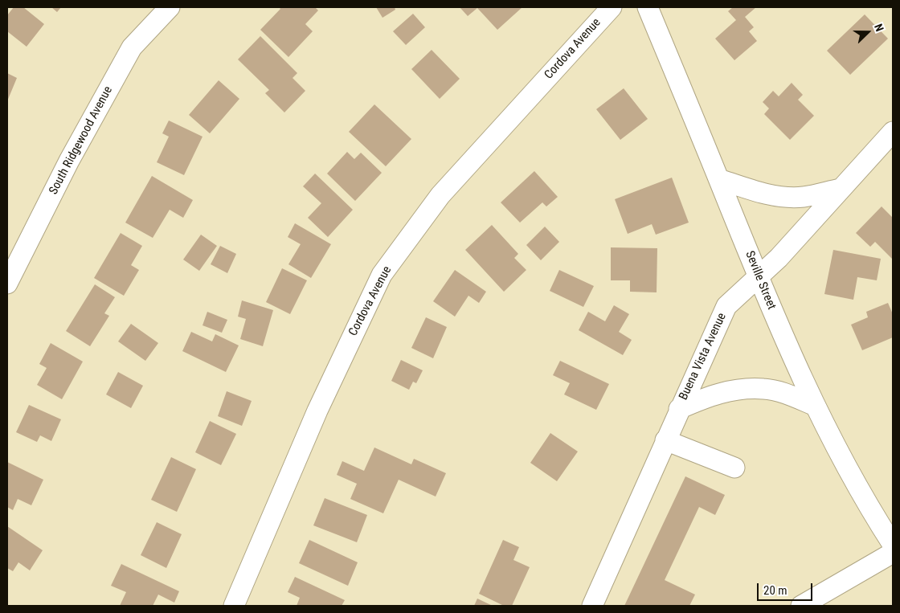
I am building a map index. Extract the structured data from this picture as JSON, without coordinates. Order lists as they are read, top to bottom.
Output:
{
  "streets": {
    "street": [
      "Cordova Avenue",
      "South Ridgewood Avenue",
      "Seville Street",
      "Buena Vista Avenue"
    ]
  },
  "crossings": [
    ["Seville Street", "Buena Vista Avenue"]
  ],
  "scale_bar": "20 m",
  "north": "right"
}
